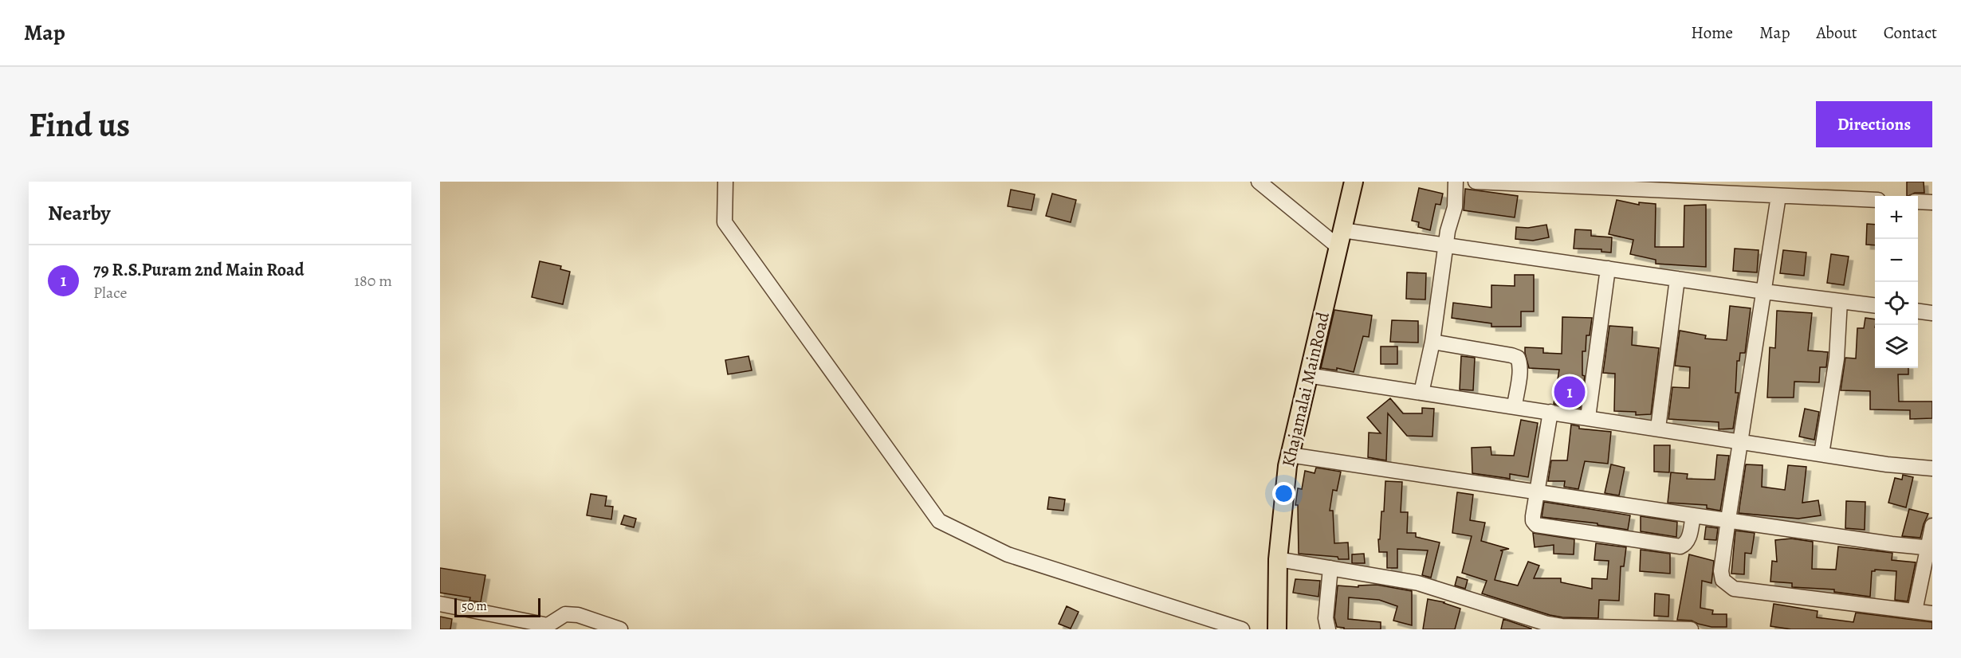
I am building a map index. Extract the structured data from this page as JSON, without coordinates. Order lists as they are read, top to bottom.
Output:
{
  "streets": {
    "main road": ["Khajamalai MainRoad"]
  },
  "scale_bar": "50 m",
  "page": {
    "header": "Map",
    "nav": [
      "Home",
      "Map",
      "About",
      "Contact"
    ],
    "buttons": "Directions",
    "title": "Find us",
    "heading": "Nearby",
    "map_buttons": ["+", "−"],
    "list": [
      {
        "mark": "1",
        "name": "79 R.S.Puram 2nd Main Road",
        "note": "Place",
        "value": "180 m"
      }
    ],
    "pins": "1",
    "scale": "50 m"
  }
}
